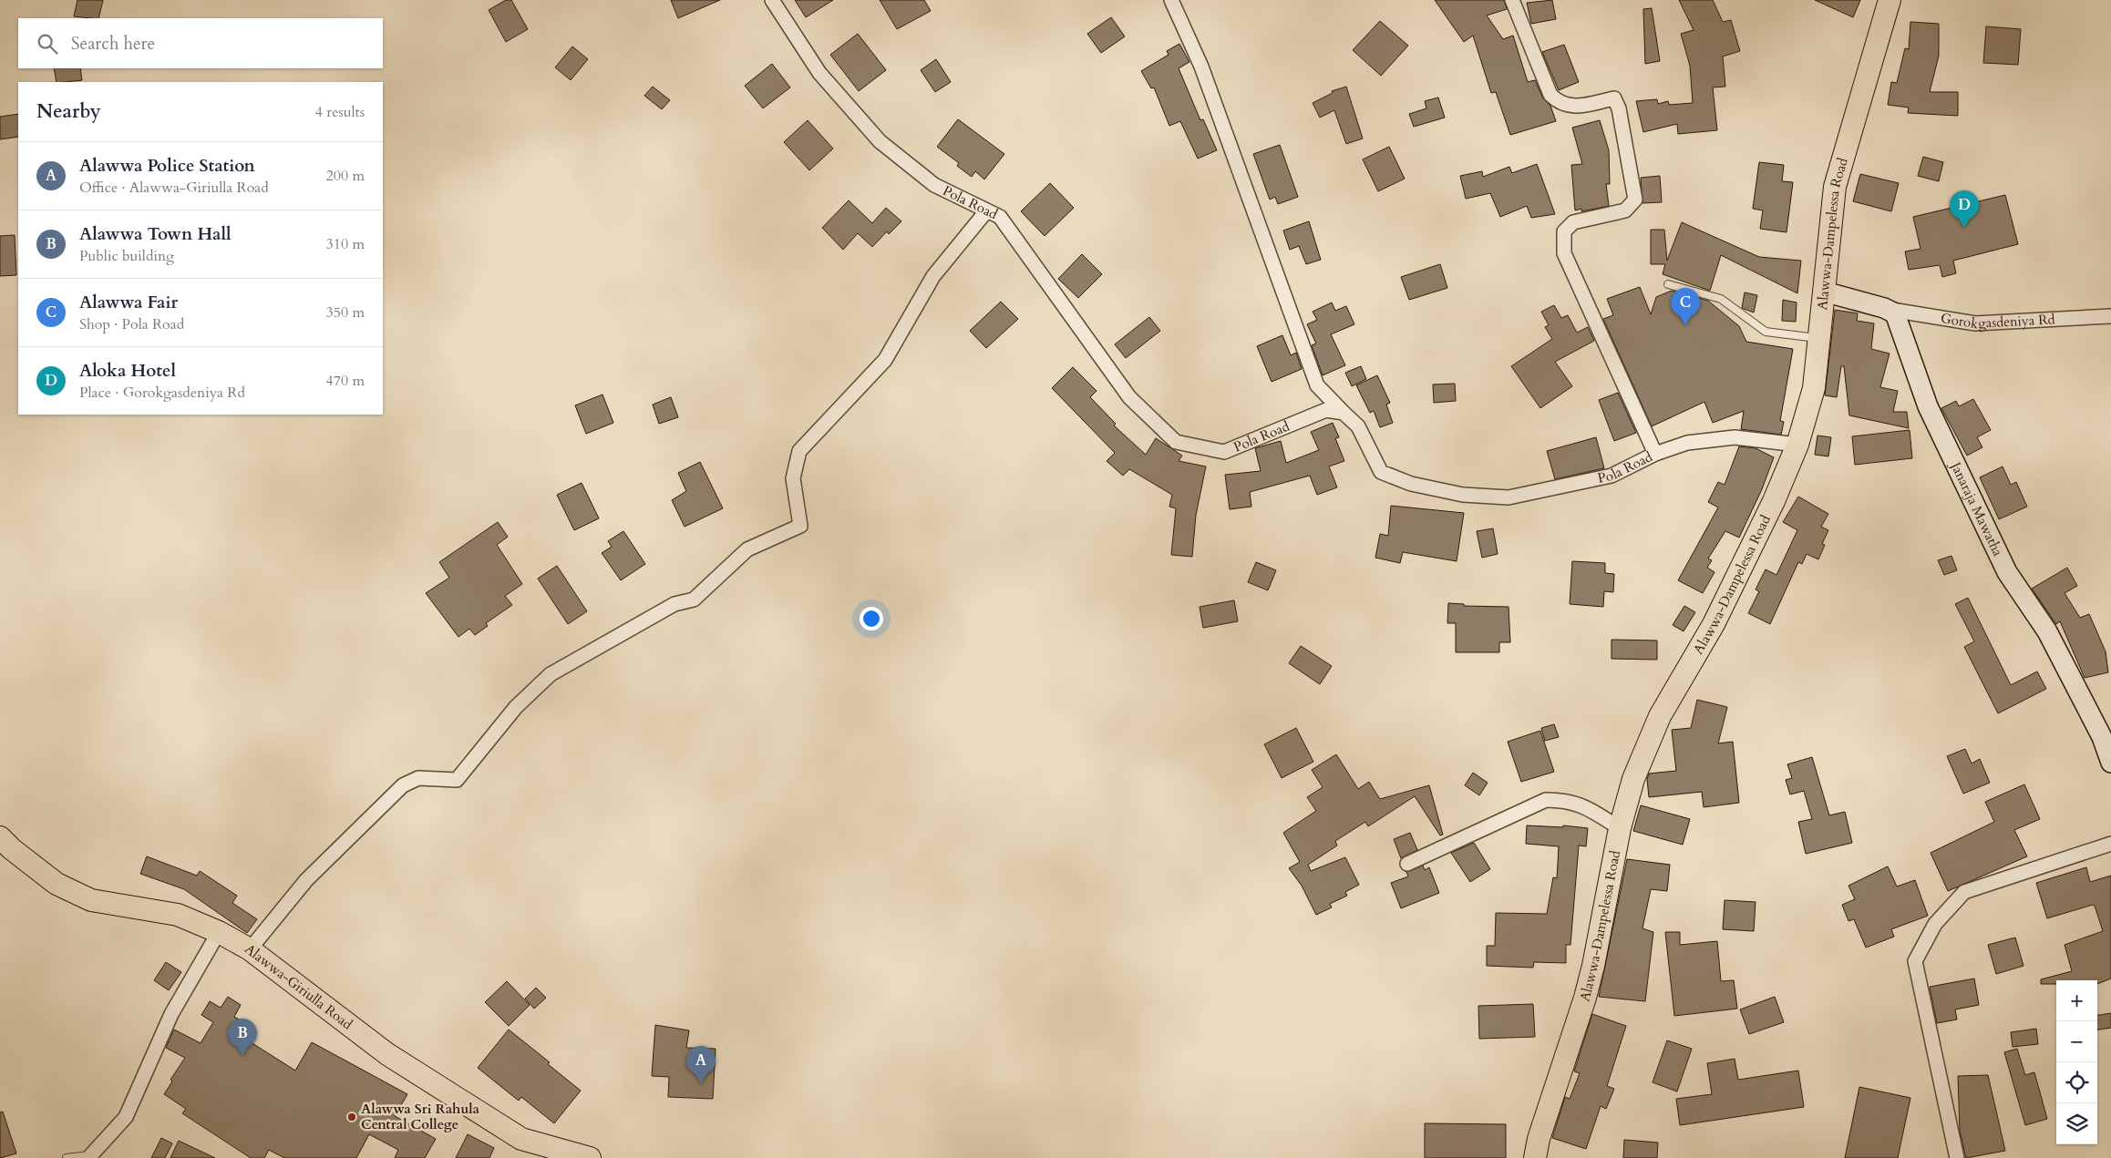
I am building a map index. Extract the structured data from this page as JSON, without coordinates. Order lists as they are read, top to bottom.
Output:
{
  "streets": {
    "main road": ["Alawwa-Dampelessa Road", "Alawwa-Giriulla Road"],
    "street": ["Pola Road", "Gorokgasdeniya Rd", "Janaraja Mawatha"]
  },
  "crossings": [
    ["Pola Road", "Alawwa-Dampelessa Road"],
    ["Gorokgasdeniya Rd", "Janaraja Mawatha"]
  ],
  "places": ["Alawwa Sri Rahula Central College"],
  "page": {
    "search": "Search here",
    "heading": ["Nearby", "4 results"],
    "list": [
      {
        "mark": "A",
        "name": "Alawwa Police Station",
        "note": "Office · Alawwa-Giriulla Road",
        "value": "200 m"
      },
      {
        "mark": "B",
        "name": "Alawwa Town Hall",
        "note": "Public building",
        "value": "310 m"
      },
      {
        "mark": "C",
        "name": "Alawwa Fair",
        "note": "Shop · Pola Road",
        "value": "350 m"
      },
      {
        "mark": "D",
        "name": "Aloka Hotel",
        "note": "Place · Gorokgasdeniya Rd",
        "value": "470 m"
      }
    ],
    "pins": [
      "D",
      "C",
      "B",
      "A"
    ],
    "map_buttons": ["+", "−"]
  }
}
